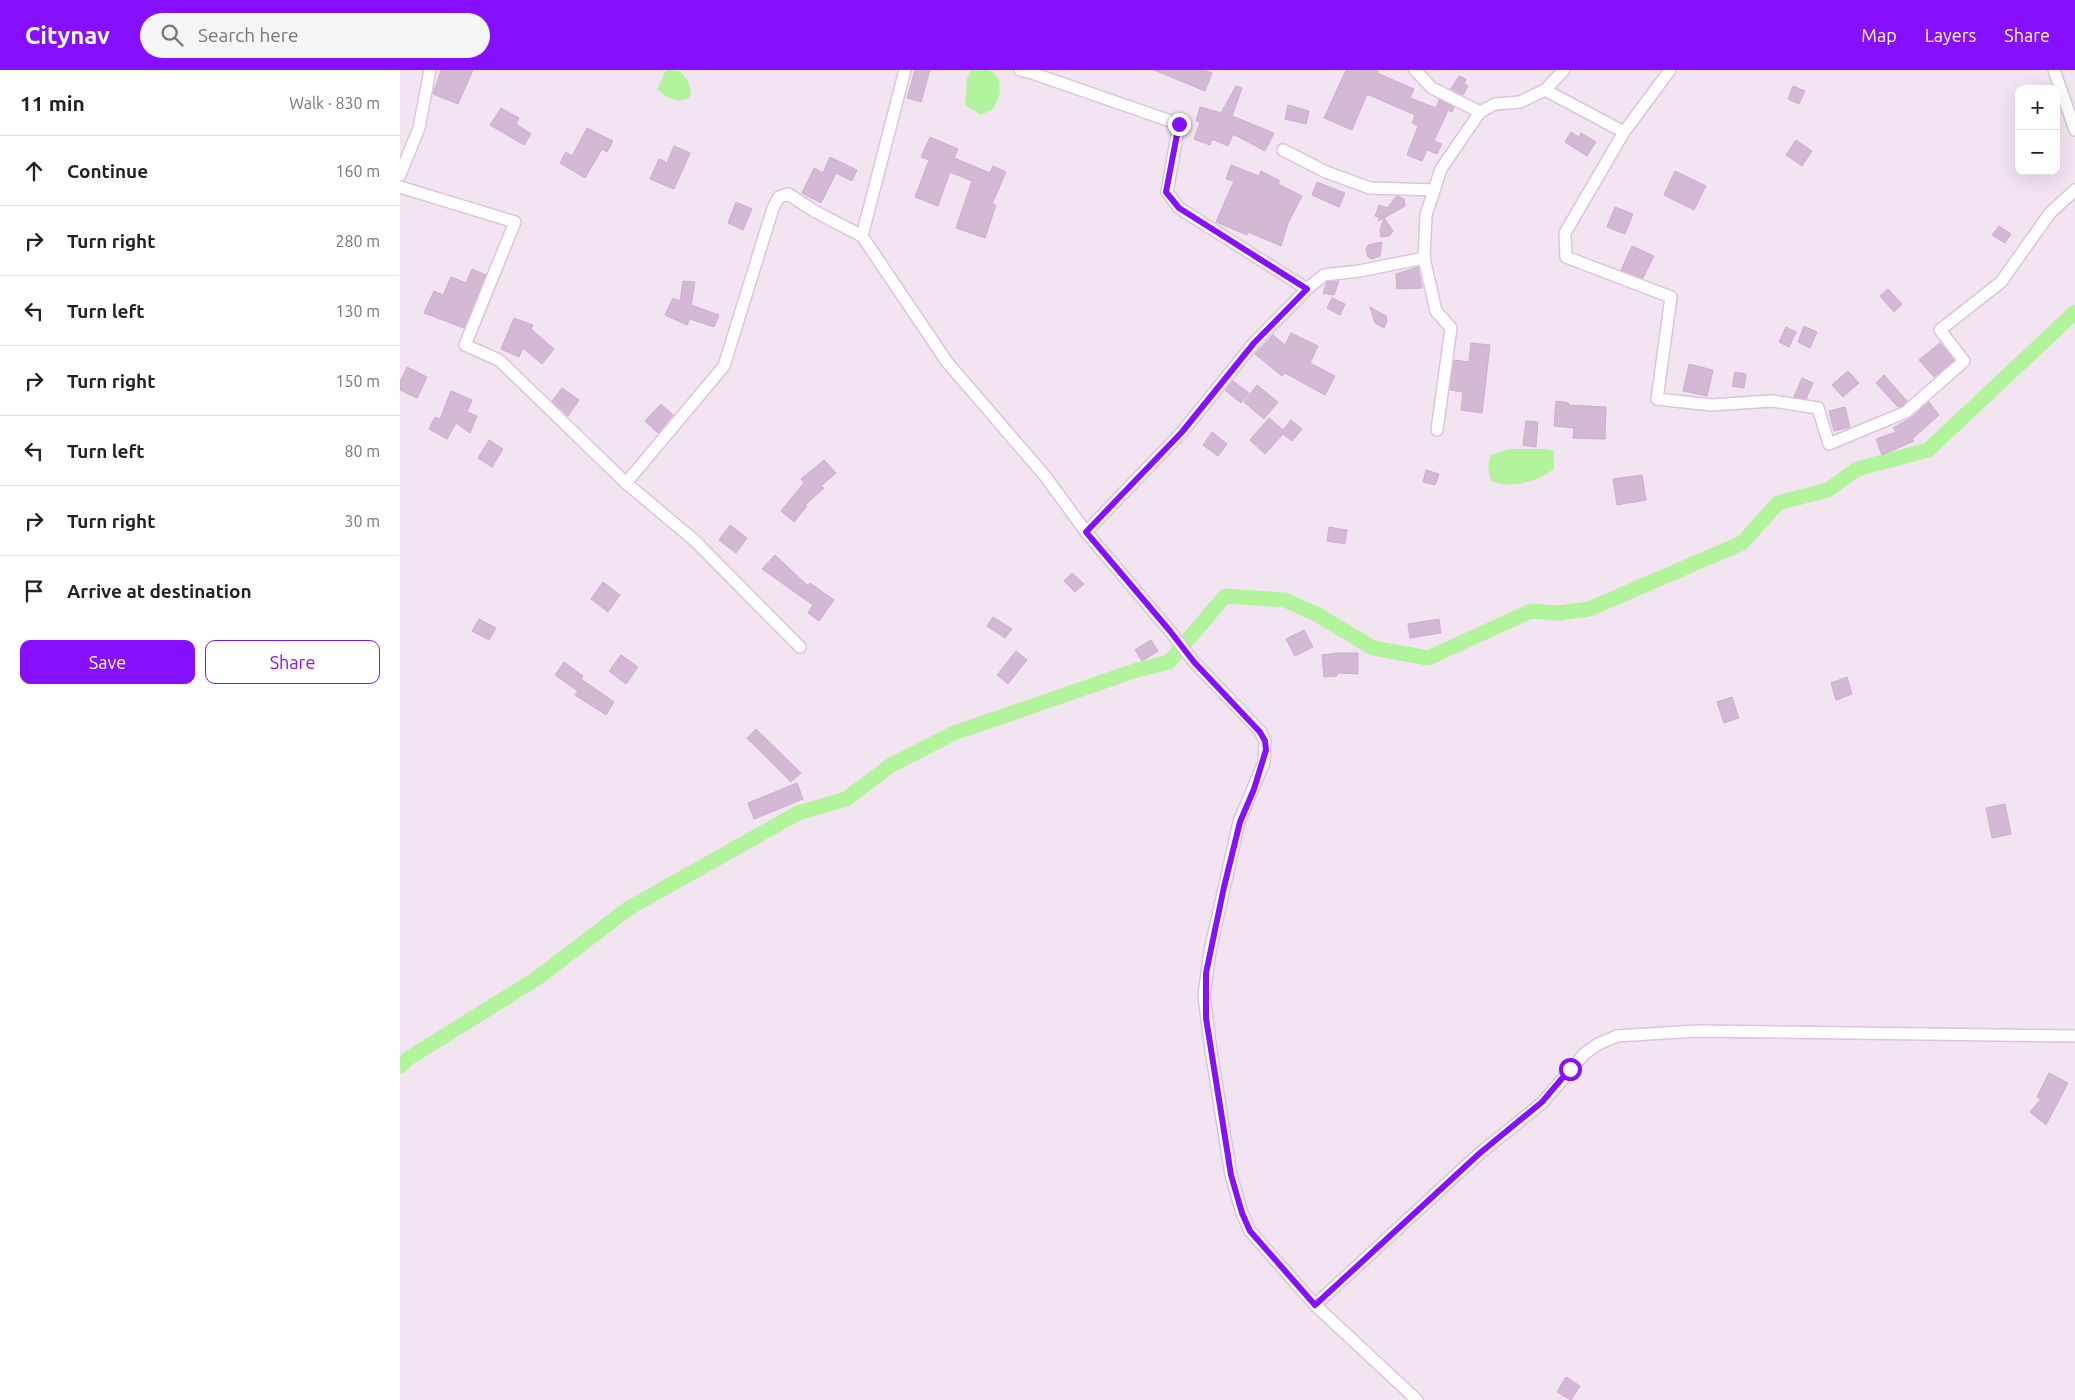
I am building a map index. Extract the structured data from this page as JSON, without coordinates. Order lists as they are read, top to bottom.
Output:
{
  "page": {
    "header": "Citynav",
    "search": "Search here",
    "nav": ["Map", "Layers", "Share"],
    "heading": ["11 min", "Walk · 830 m"],
    "map_buttons": ["+", "−"],
    "list": [
      ["Continue", "160 m"],
      ["Turn right", "280 m"],
      ["Turn left", "130 m"],
      ["Turn right", "150 m"],
      ["Turn left", "80 m"],
      ["Turn right", "30 m"],
      "Arrive at destination"
    ],
    "buttons": ["Save", "Share"]
  }
}
